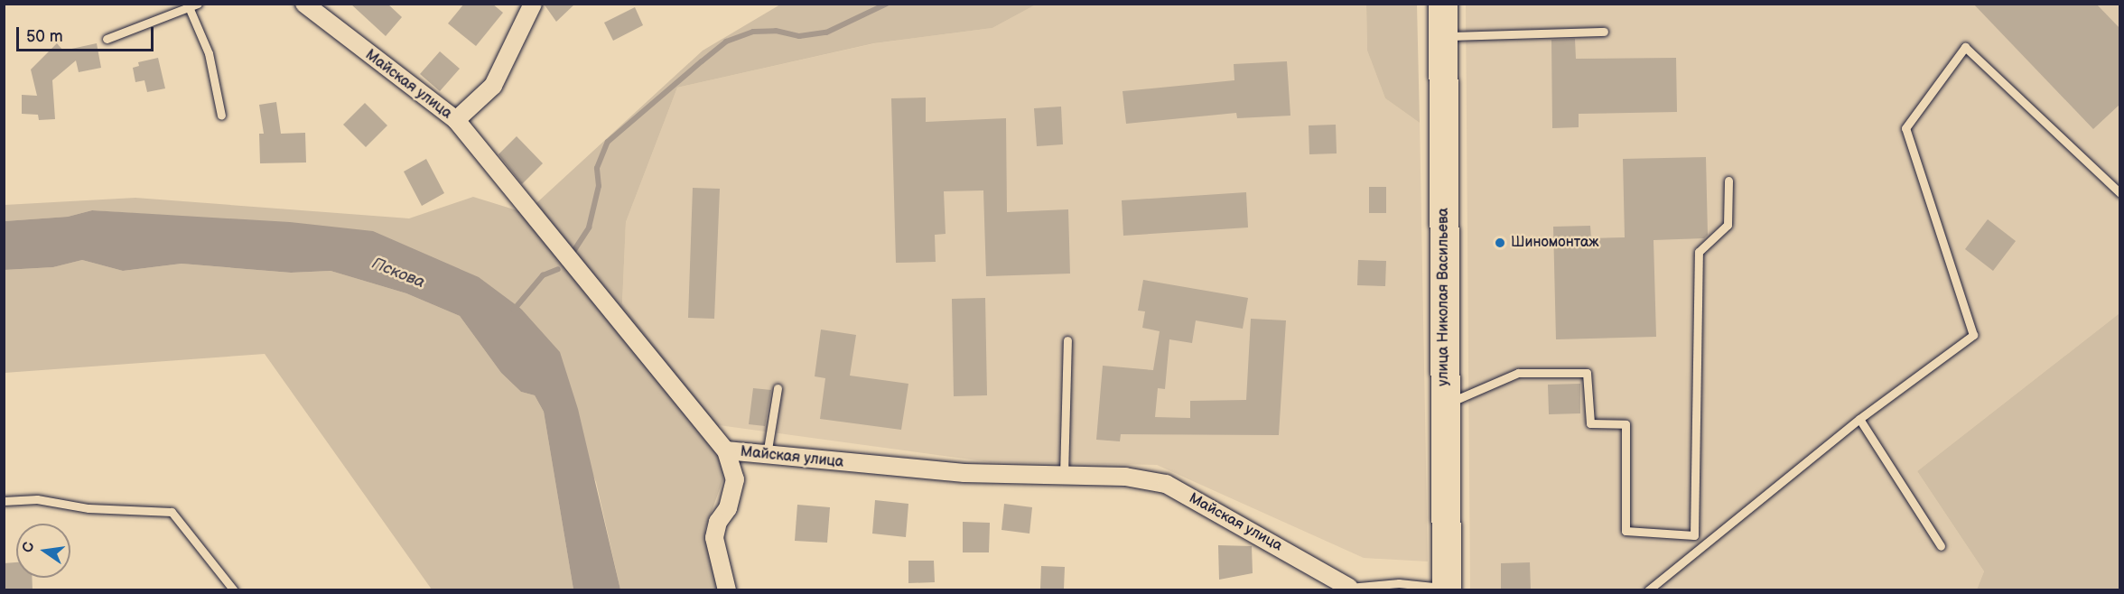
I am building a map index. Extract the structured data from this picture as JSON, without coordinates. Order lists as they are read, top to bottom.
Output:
{
  "streets": {
    "main road": ["улица Николая Васильева"],
    "street": ["Майская улица"]
  },
  "water": ["Пскова"],
  "places": ["Шиномонтаж"],
  "scale_bar": "50 m",
  "north": "left"
}
